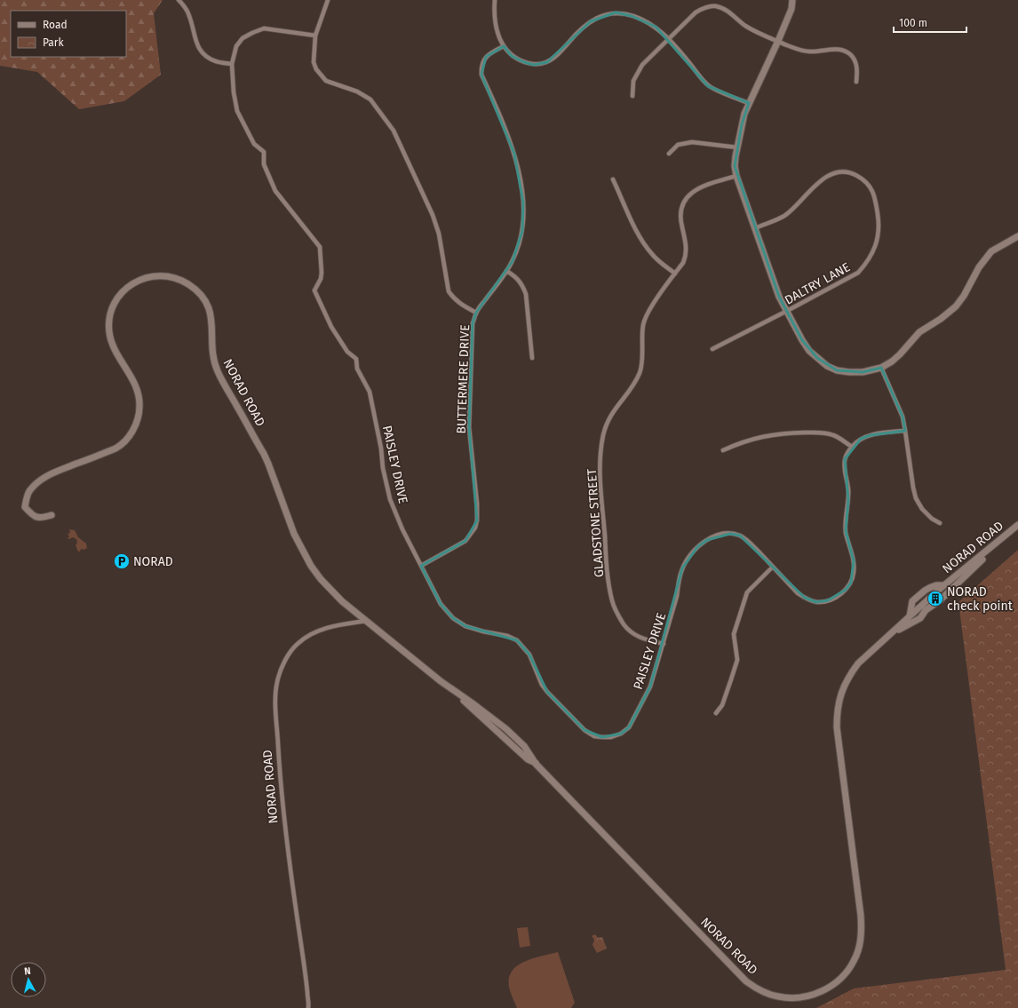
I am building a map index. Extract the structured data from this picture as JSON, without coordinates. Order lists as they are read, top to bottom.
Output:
{
  "streets": {
    "street": [
      "DALTRY LANE",
      "BUTTERMERE DRIVE",
      "NORAD ROAD",
      "PAISLEY DRIVE",
      "GLADSTONE STREET"
    ]
  },
  "crossings": [
    ["BUTTERMERE DRIVE", "PAISLEY DRIVE"],
    ["PAISLEY DRIVE", "GLADSTONE STREET"]
  ],
  "places": {
    "parking": ["NORAD"],
    "building": ["NORAD check point"]
  },
  "legend": ["Road", "Park"],
  "scale_bar": "100 m",
  "north": "top"
}
